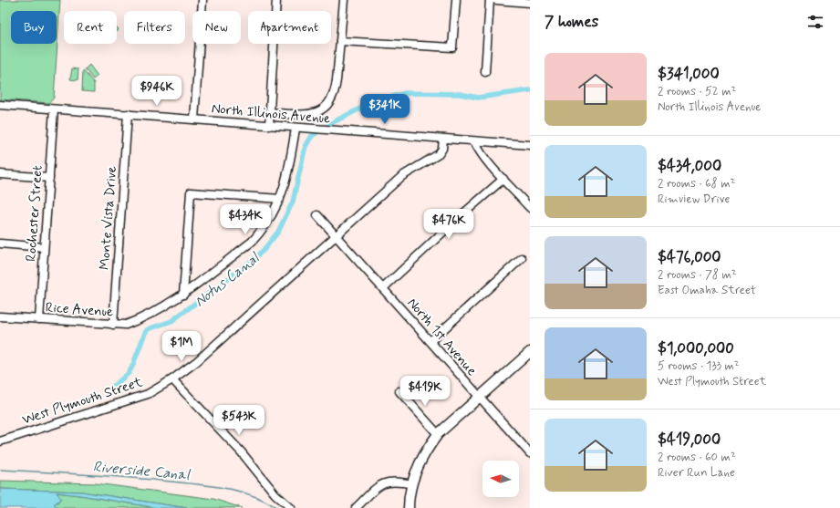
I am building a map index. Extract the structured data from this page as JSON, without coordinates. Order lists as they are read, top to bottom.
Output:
{
  "streets": {
    "street": [
      "North Illinois Avenue",
      "Rochester Street",
      "Monte Vista Drive",
      "Rice Avenue",
      "North 1st Avenue",
      "West Plymouth Street"
    ]
  },
  "crossings": [
    ["North Illinois Avenue", "Rochester Street"],
    ["North Illinois Avenue", "Monte Vista Drive"],
    ["North Illinois Avenue", "Rice Avenue"],
    ["North Illinois Avenue", "West Plymouth Street"],
    ["Rochester Street", "Rice Avenue"],
    ["Monte Vista Drive", "Rice Avenue"],
    ["North 1st Avenue", "West Plymouth Street"]
  ],
  "water": ["Notus Canal", "Riverside Canal"],
  "north": "left",
  "page": {
    "heading": "7 homes",
    "chip": [
      "Buy",
      "Rent",
      "Filters",
      "New",
      "Apartment"
    ],
    "list": [
      {
        "name": "$341,000",
        "note": "2 rooms · 52 m² · North Illinois Avenue"
      },
      {
        "name": "$434,000",
        "note": "2 rooms · 68 m² · Rimview Drive"
      },
      {
        "name": "$476,000",
        "note": "2 rooms · 78 m² · East Omaha Street"
      },
      {
        "name": "$1,000,000",
        "note": "5 rooms · 133 m² · West Plymouth Street"
      },
      {
        "name": "$419,000",
        "note": "2 rooms · 60 m² · River Run Lane"
      }
    ],
    "price": [
      "$946K",
      "$341K",
      "$434K",
      "$476K",
      "$1M",
      "$419K",
      "$543K"
    ]
  }
}
